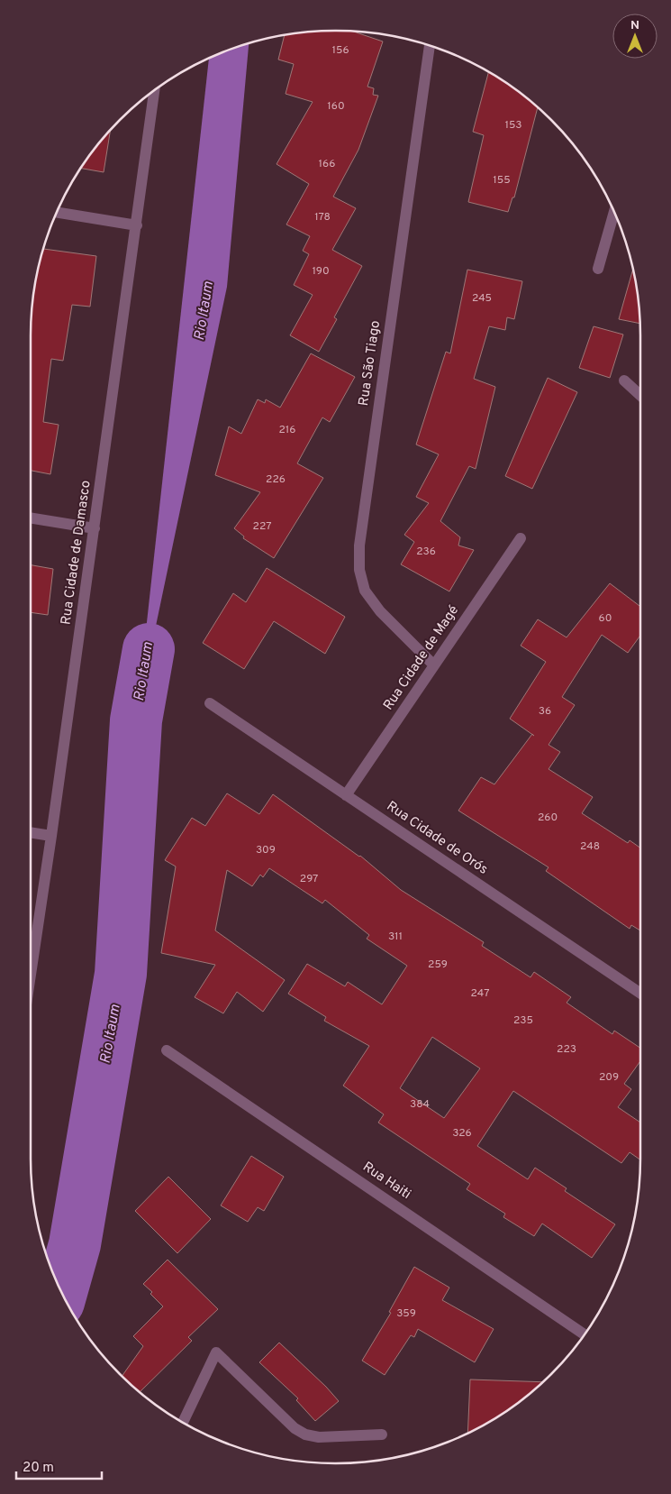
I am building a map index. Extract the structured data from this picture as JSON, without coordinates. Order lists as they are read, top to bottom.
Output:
{
  "streets": {
    "street": [
      "Rua São Tiago",
      "Rua Cidade de Damasco",
      "Rua Cidade de Magé",
      "Rua Cidade de Orós",
      "Rua Haiti"
    ]
  },
  "crossings": [
    ["Rua São Tiago", "Rua Cidade de Magé"],
    ["Rua Cidade de Magé", "Rua Cidade de Orós"]
  ],
  "water": ["Rio Itaum"],
  "house_numbers": [
    "156",
    "160",
    "153",
    "166",
    "155",
    "178",
    "190",
    "245",
    "216",
    "226",
    "227",
    "236",
    "60",
    "36",
    "260",
    "248",
    "309",
    "297",
    "311",
    "259",
    "247",
    "235",
    "223",
    "209",
    "384",
    "326",
    "359"
  ],
  "scale_bar": "20 m",
  "north": "top"
}
